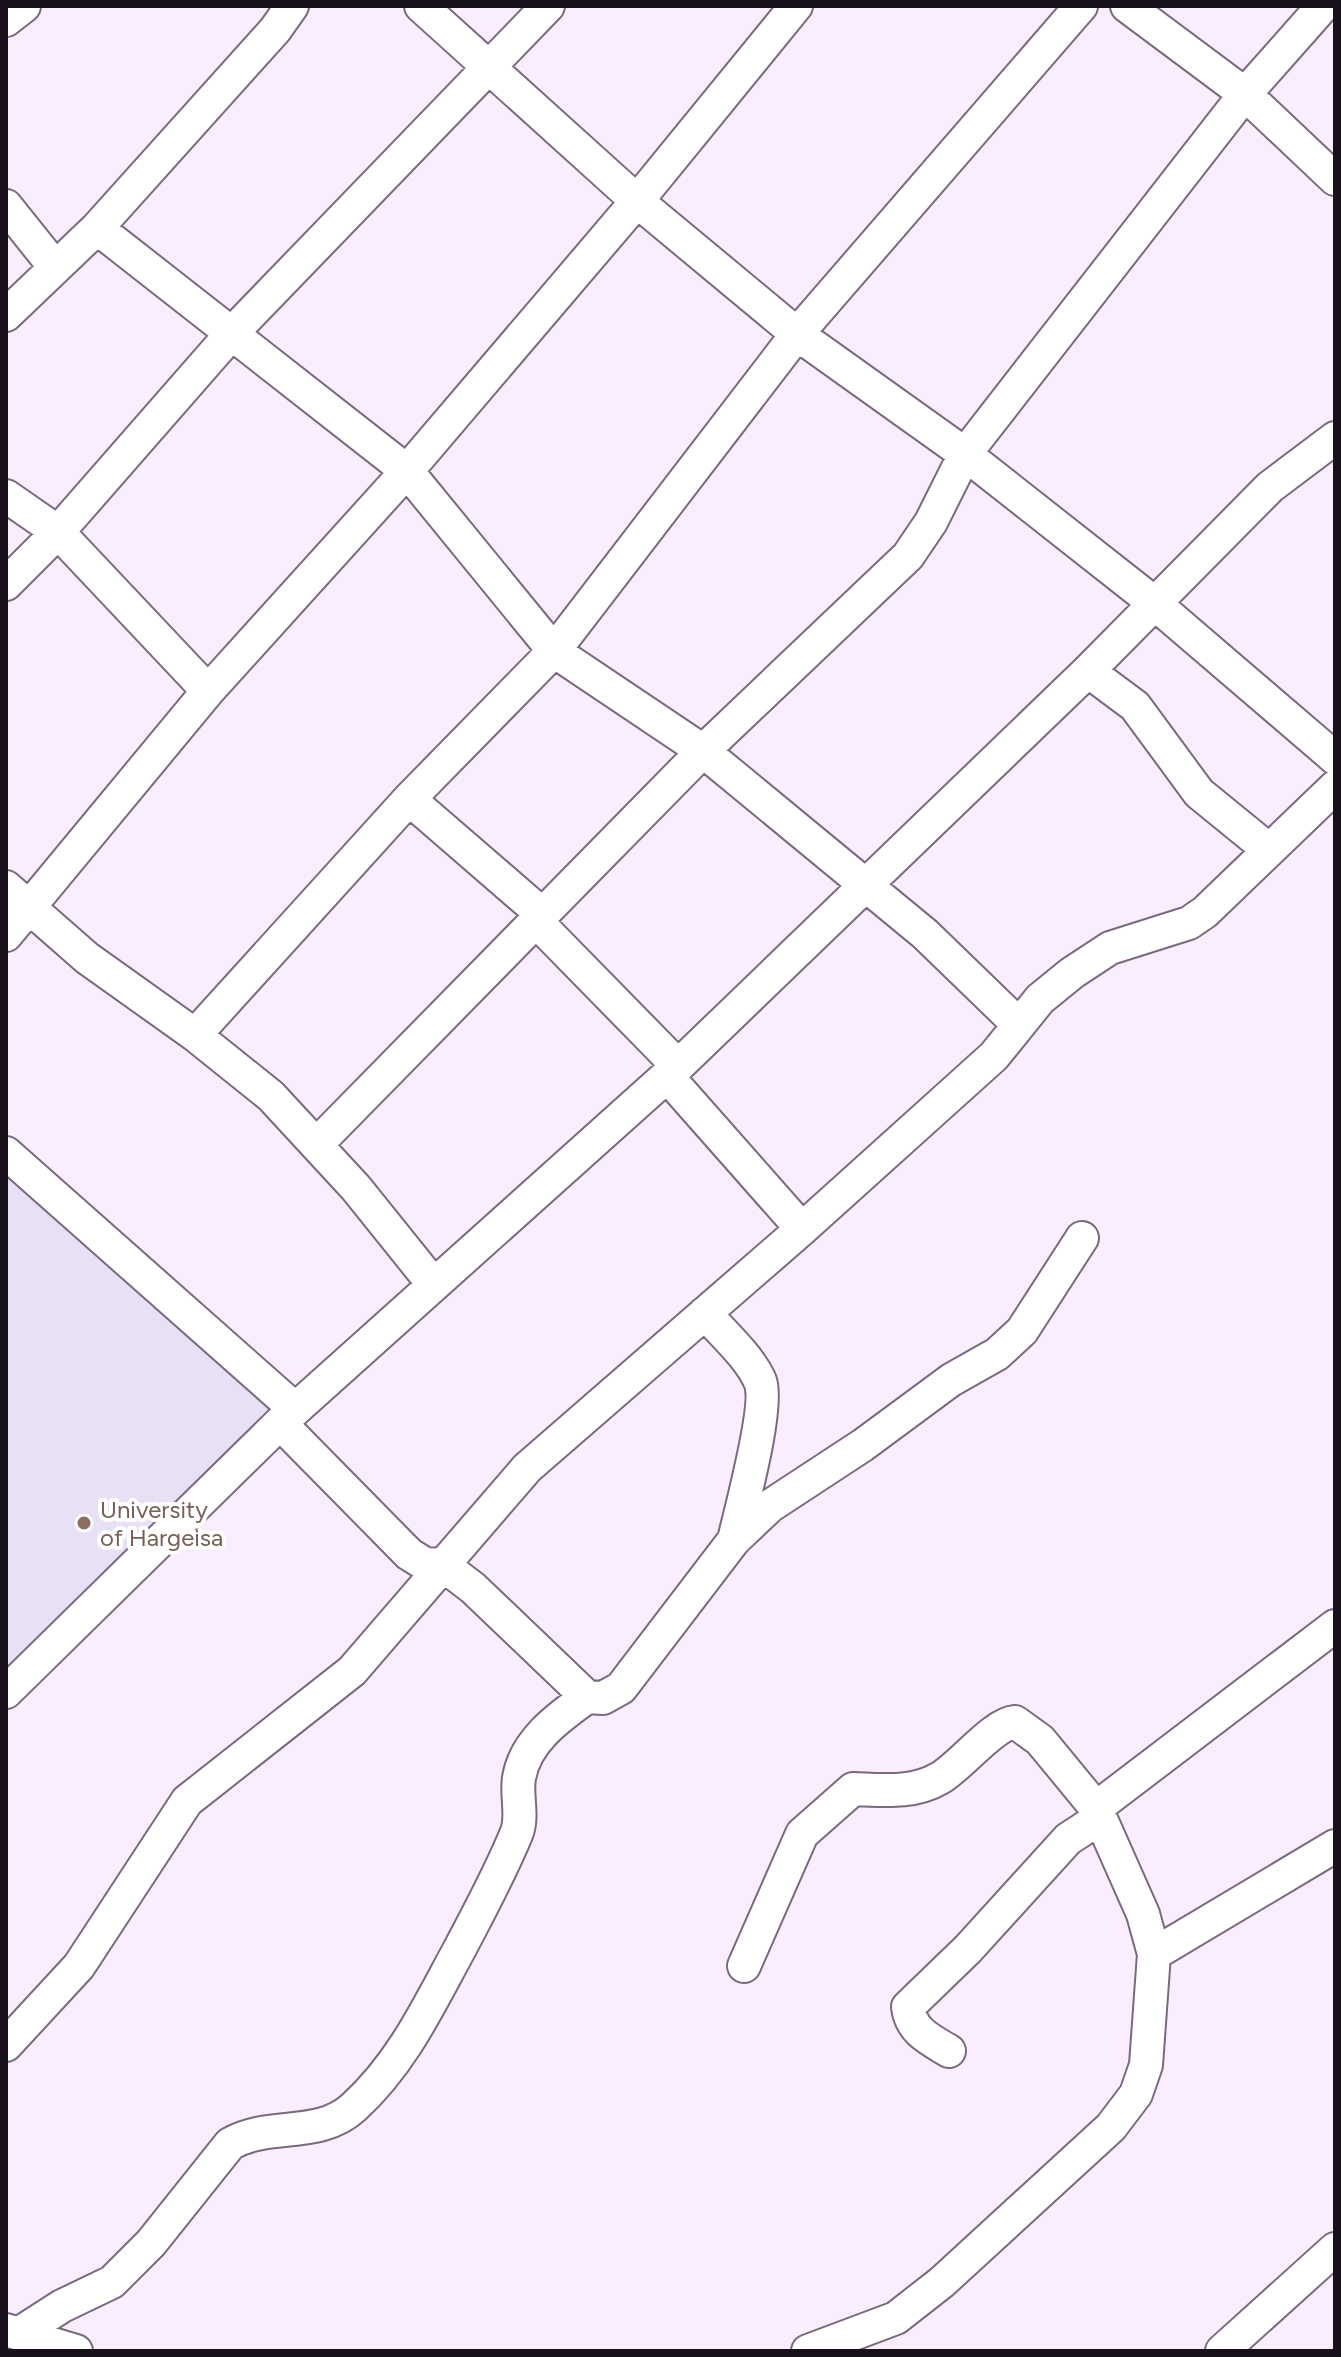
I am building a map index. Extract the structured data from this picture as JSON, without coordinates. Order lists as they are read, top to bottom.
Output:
{
  "places": ["University of Hargeisa"]
}
